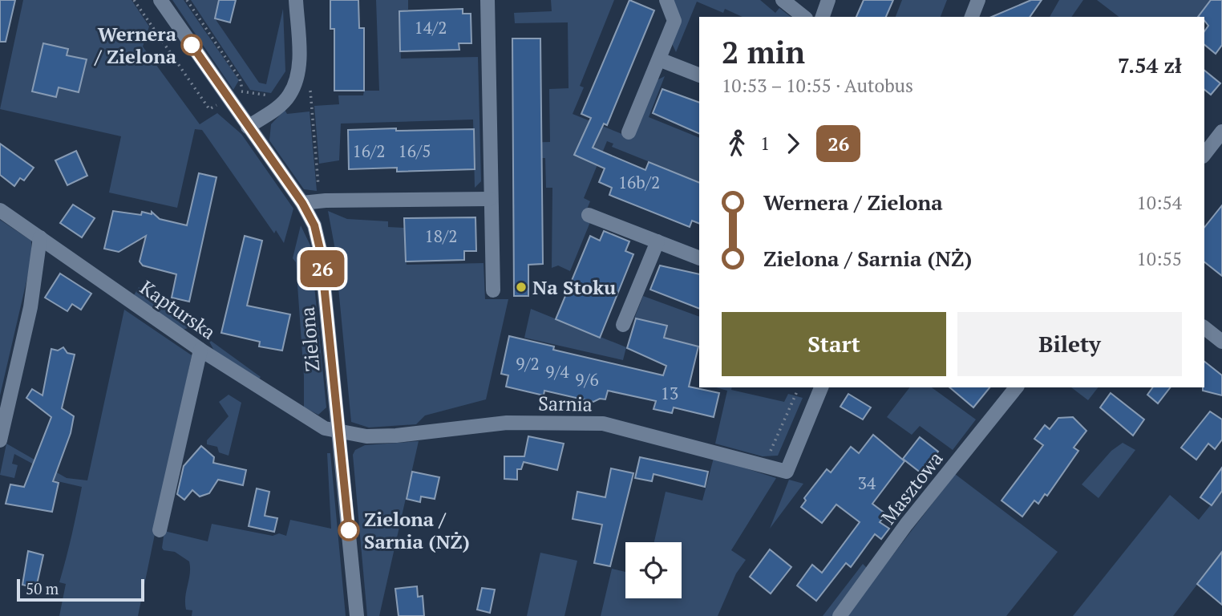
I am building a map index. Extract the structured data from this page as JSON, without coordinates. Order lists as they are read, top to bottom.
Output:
{
  "streets": {
    "street": [
      "Kapturska",
      "Zielona",
      "Sarnia",
      "Masztowa"
    ]
  },
  "crossings": [
    ["Kapturska", "Zielona"],
    ["Kapturska", "Sarnia"],
    ["Zielona", "Sarnia"]
  ],
  "places": ["Wernera / Zielona", "Na Stoku", "Zielona / Sarnia (NŻ)"],
  "lines": ["bus line 26"],
  "house_numbers": [
    "14/2",
    "16/2",
    "16/5",
    "16b/2",
    "18/2",
    "9/2",
    "9/4",
    "9/6",
    "13",
    "34"
  ],
  "scale_bar": "50 m",
  "page": {
    "on_map": "26",
    "heading": ["2 min", "10:53 – 10:55 · Autobus", "7.54 zł"],
    "legs": ["1", "26"],
    "list": [
      {
        "name": "Wernera / Zielona",
        "value": "10:54"
      },
      {
        "name": "Zielona / Sarnia (NŻ)",
        "value": "10:55"
      }
    ],
    "buttons": ["Start", "Bilety"],
    "scale": "50 m"
  }
}
